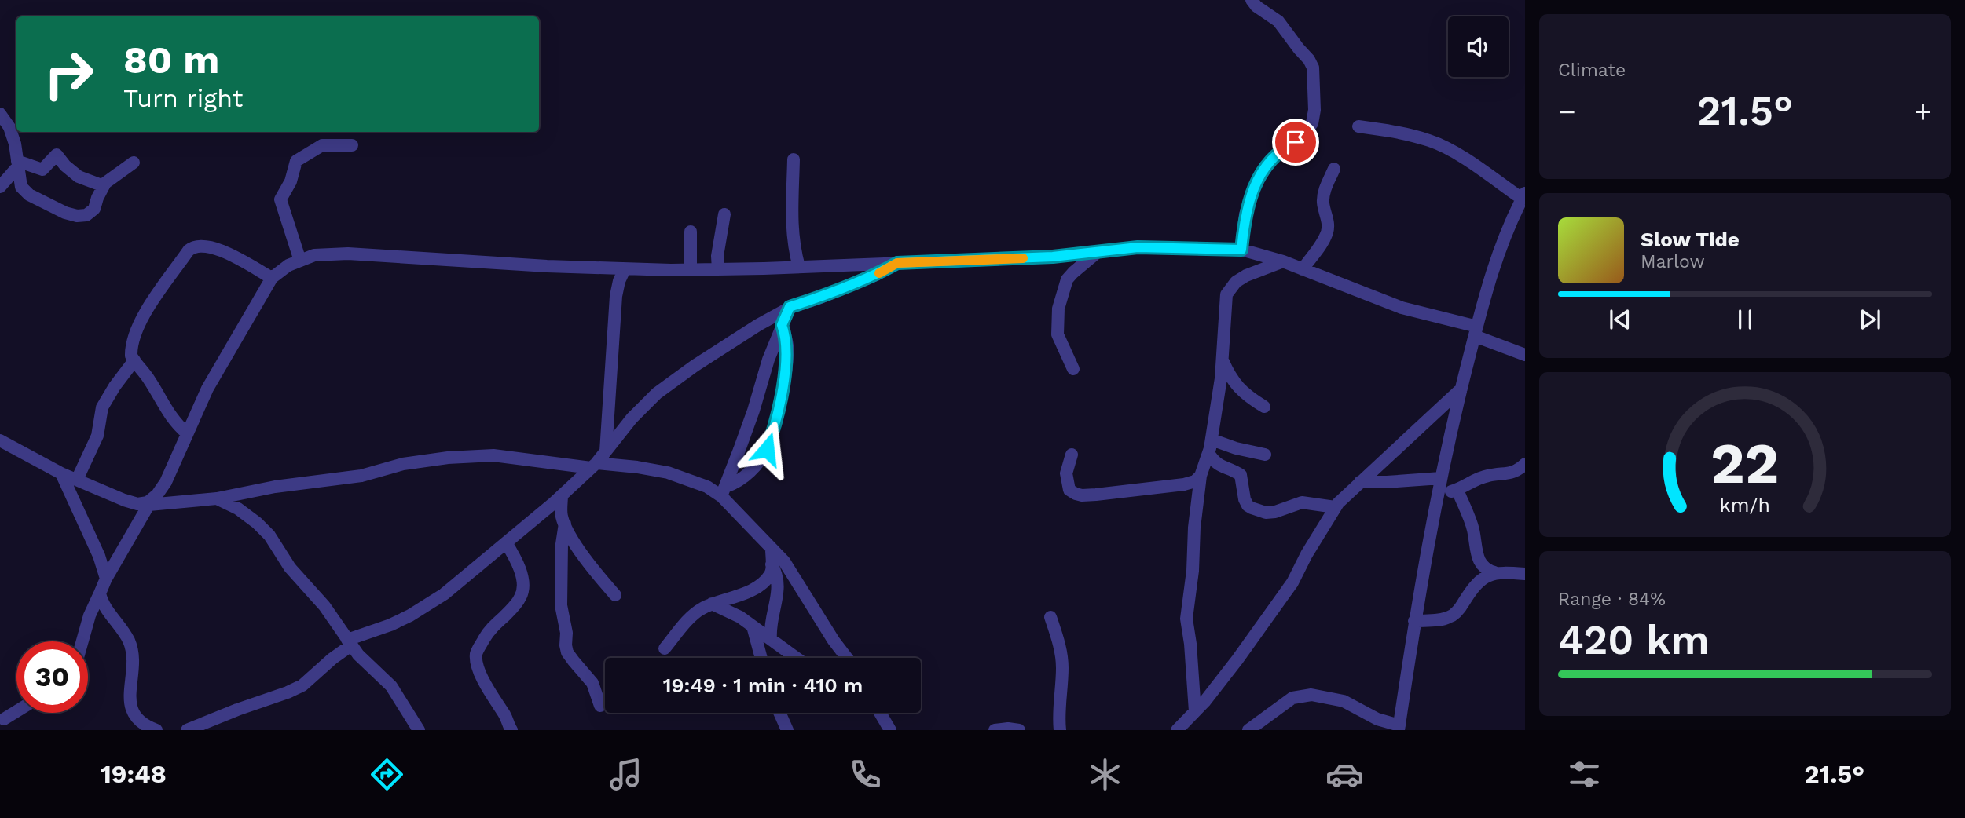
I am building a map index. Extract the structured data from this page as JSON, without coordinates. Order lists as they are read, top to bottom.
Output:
{
  "page": {
    "tile": [
      "Climate",
      ["Range · 84%", "420 km"]
    ],
    "turn": ["80 m", "Turn right"],
    "heat": ["−", "21.5°", "+"],
    "song": ["Slow Tide", "Marlow"],
    "limit": "30",
    "trip": "19:49 · 1 min · 410 m",
    "tabs": ["19:48", "21.5°"],
    "gauge": ["22", "km/h"]
  }
}
